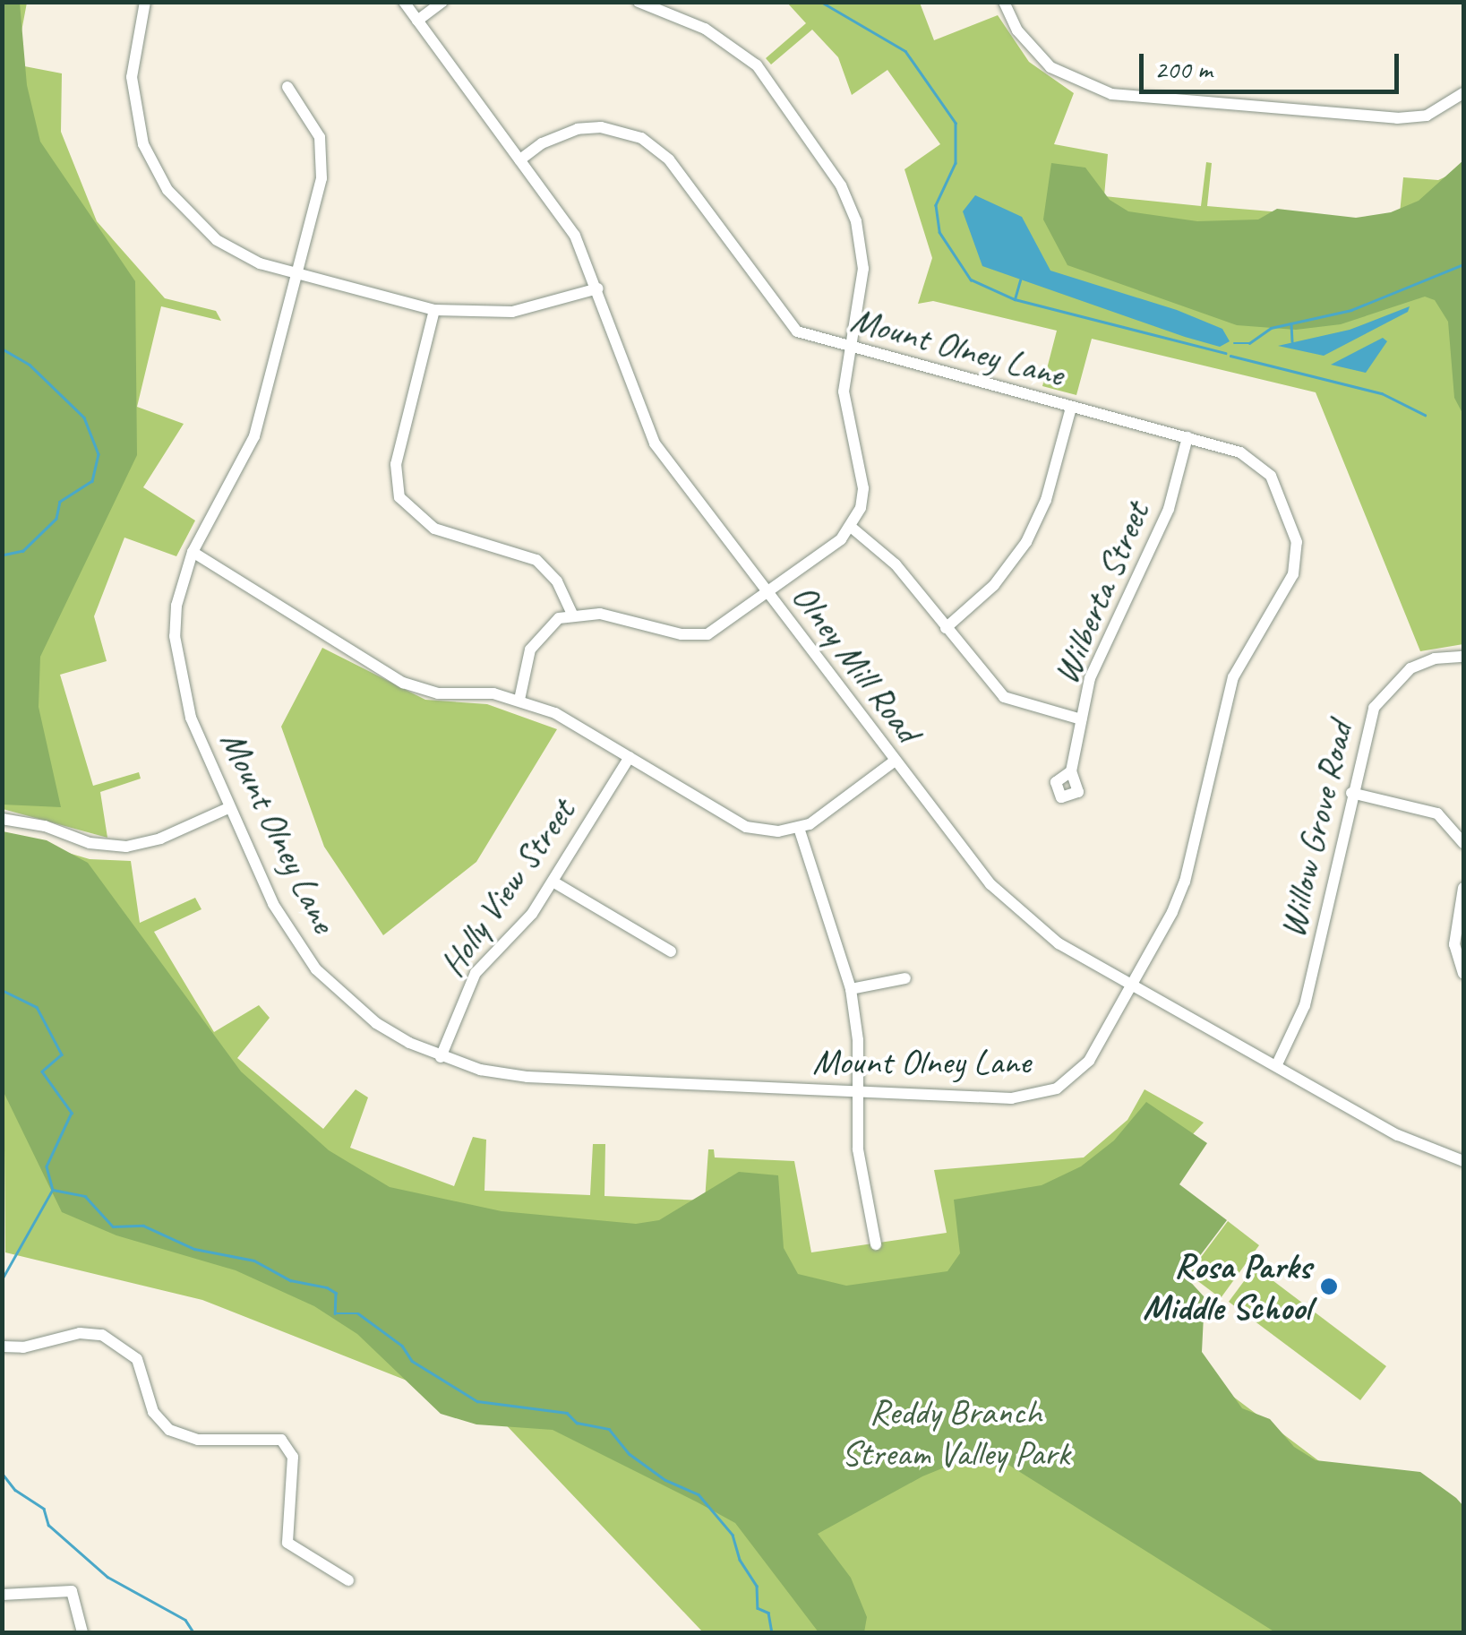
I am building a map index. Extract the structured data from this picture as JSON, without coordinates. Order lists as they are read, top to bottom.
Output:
{
  "streets": {
    "street": [
      "Mount Olney Lane",
      "Wilberta Street",
      "Olney Mill Road",
      "Willow Grove Road",
      "Holly View Street"
    ]
  },
  "crossings": [
    ["Mount Olney Lane", "Wilberta Street"],
    ["Mount Olney Lane", "Olney Mill Road"],
    ["Mount Olney Lane", "Holly View Street"],
    ["Olney Mill Road", "Willow Grove Road"]
  ],
  "parks": ["Reddy Branch Stream Valley Park"],
  "places": ["Rosa Parks Middle School"],
  "scale_bar": "200 m"
}
